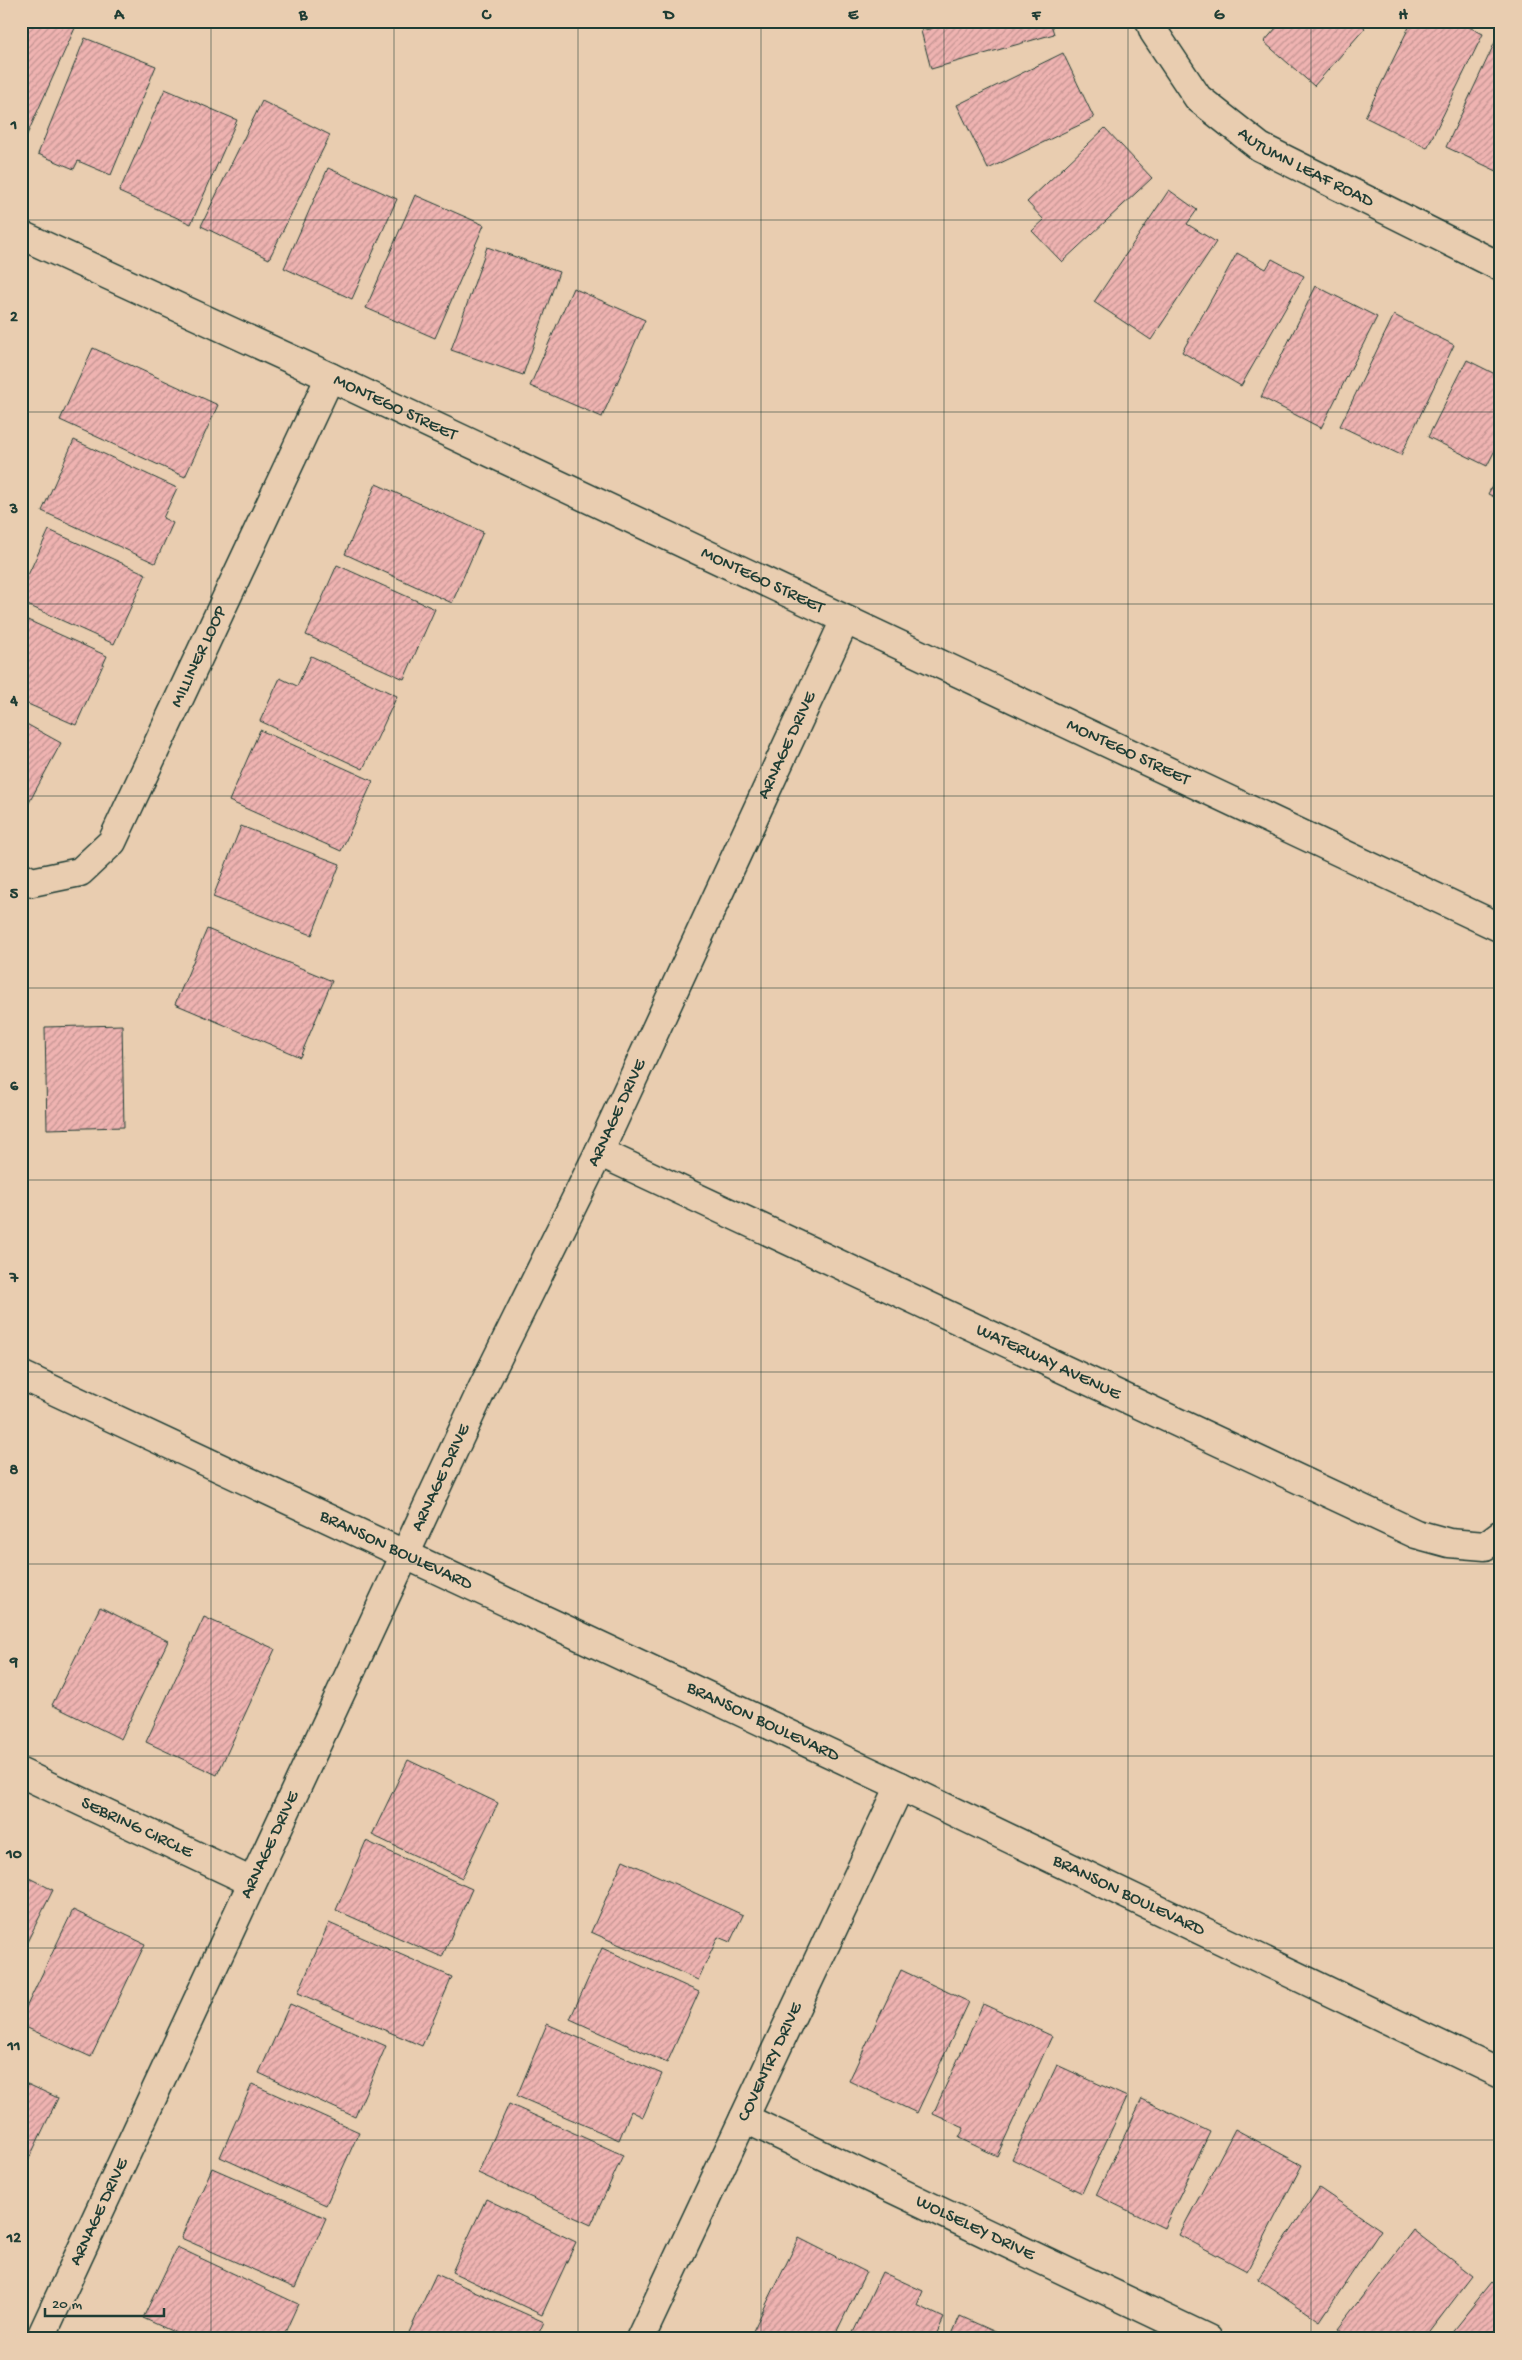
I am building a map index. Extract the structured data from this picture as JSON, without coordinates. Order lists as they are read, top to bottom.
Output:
{
  "streets": {
    "street": [
      "AUTUMN LEAF ROAD",
      "MONTEGO STREET",
      "MILLINER LOOP",
      "ARNAGE DRIVE",
      "WATERWAY AVENUE",
      "BRANSON BOULEVARD",
      "SEBRING CIRCLE",
      "COVENTRY DRIVE",
      "WOLSELEY DRIVE"
    ]
  },
  "crossings": [
    ["MONTEGO STREET", "MILLINER LOOP"],
    ["MONTEGO STREET", "ARNAGE DRIVE"],
    ["ARNAGE DRIVE", "WATERWAY AVENUE"],
    ["ARNAGE DRIVE", "BRANSON BOULEVARD"],
    ["ARNAGE DRIVE", "SEBRING CIRCLE"],
    ["BRANSON BOULEVARD", "COVENTRY DRIVE"],
    ["COVENTRY DRIVE", "WOLSELEY DRIVE"]
  ],
  "scale_bar": "20 m",
  "grid": {
    "columns": [
      "A",
      "B",
      "C",
      "D",
      "E",
      "F",
      "G",
      "H"
    ],
    "rows": [
      "1",
      "2",
      "3",
      "4",
      "5",
      "6",
      "7",
      "8",
      "9",
      "10",
      "11",
      "12"
    ]
  }
}
